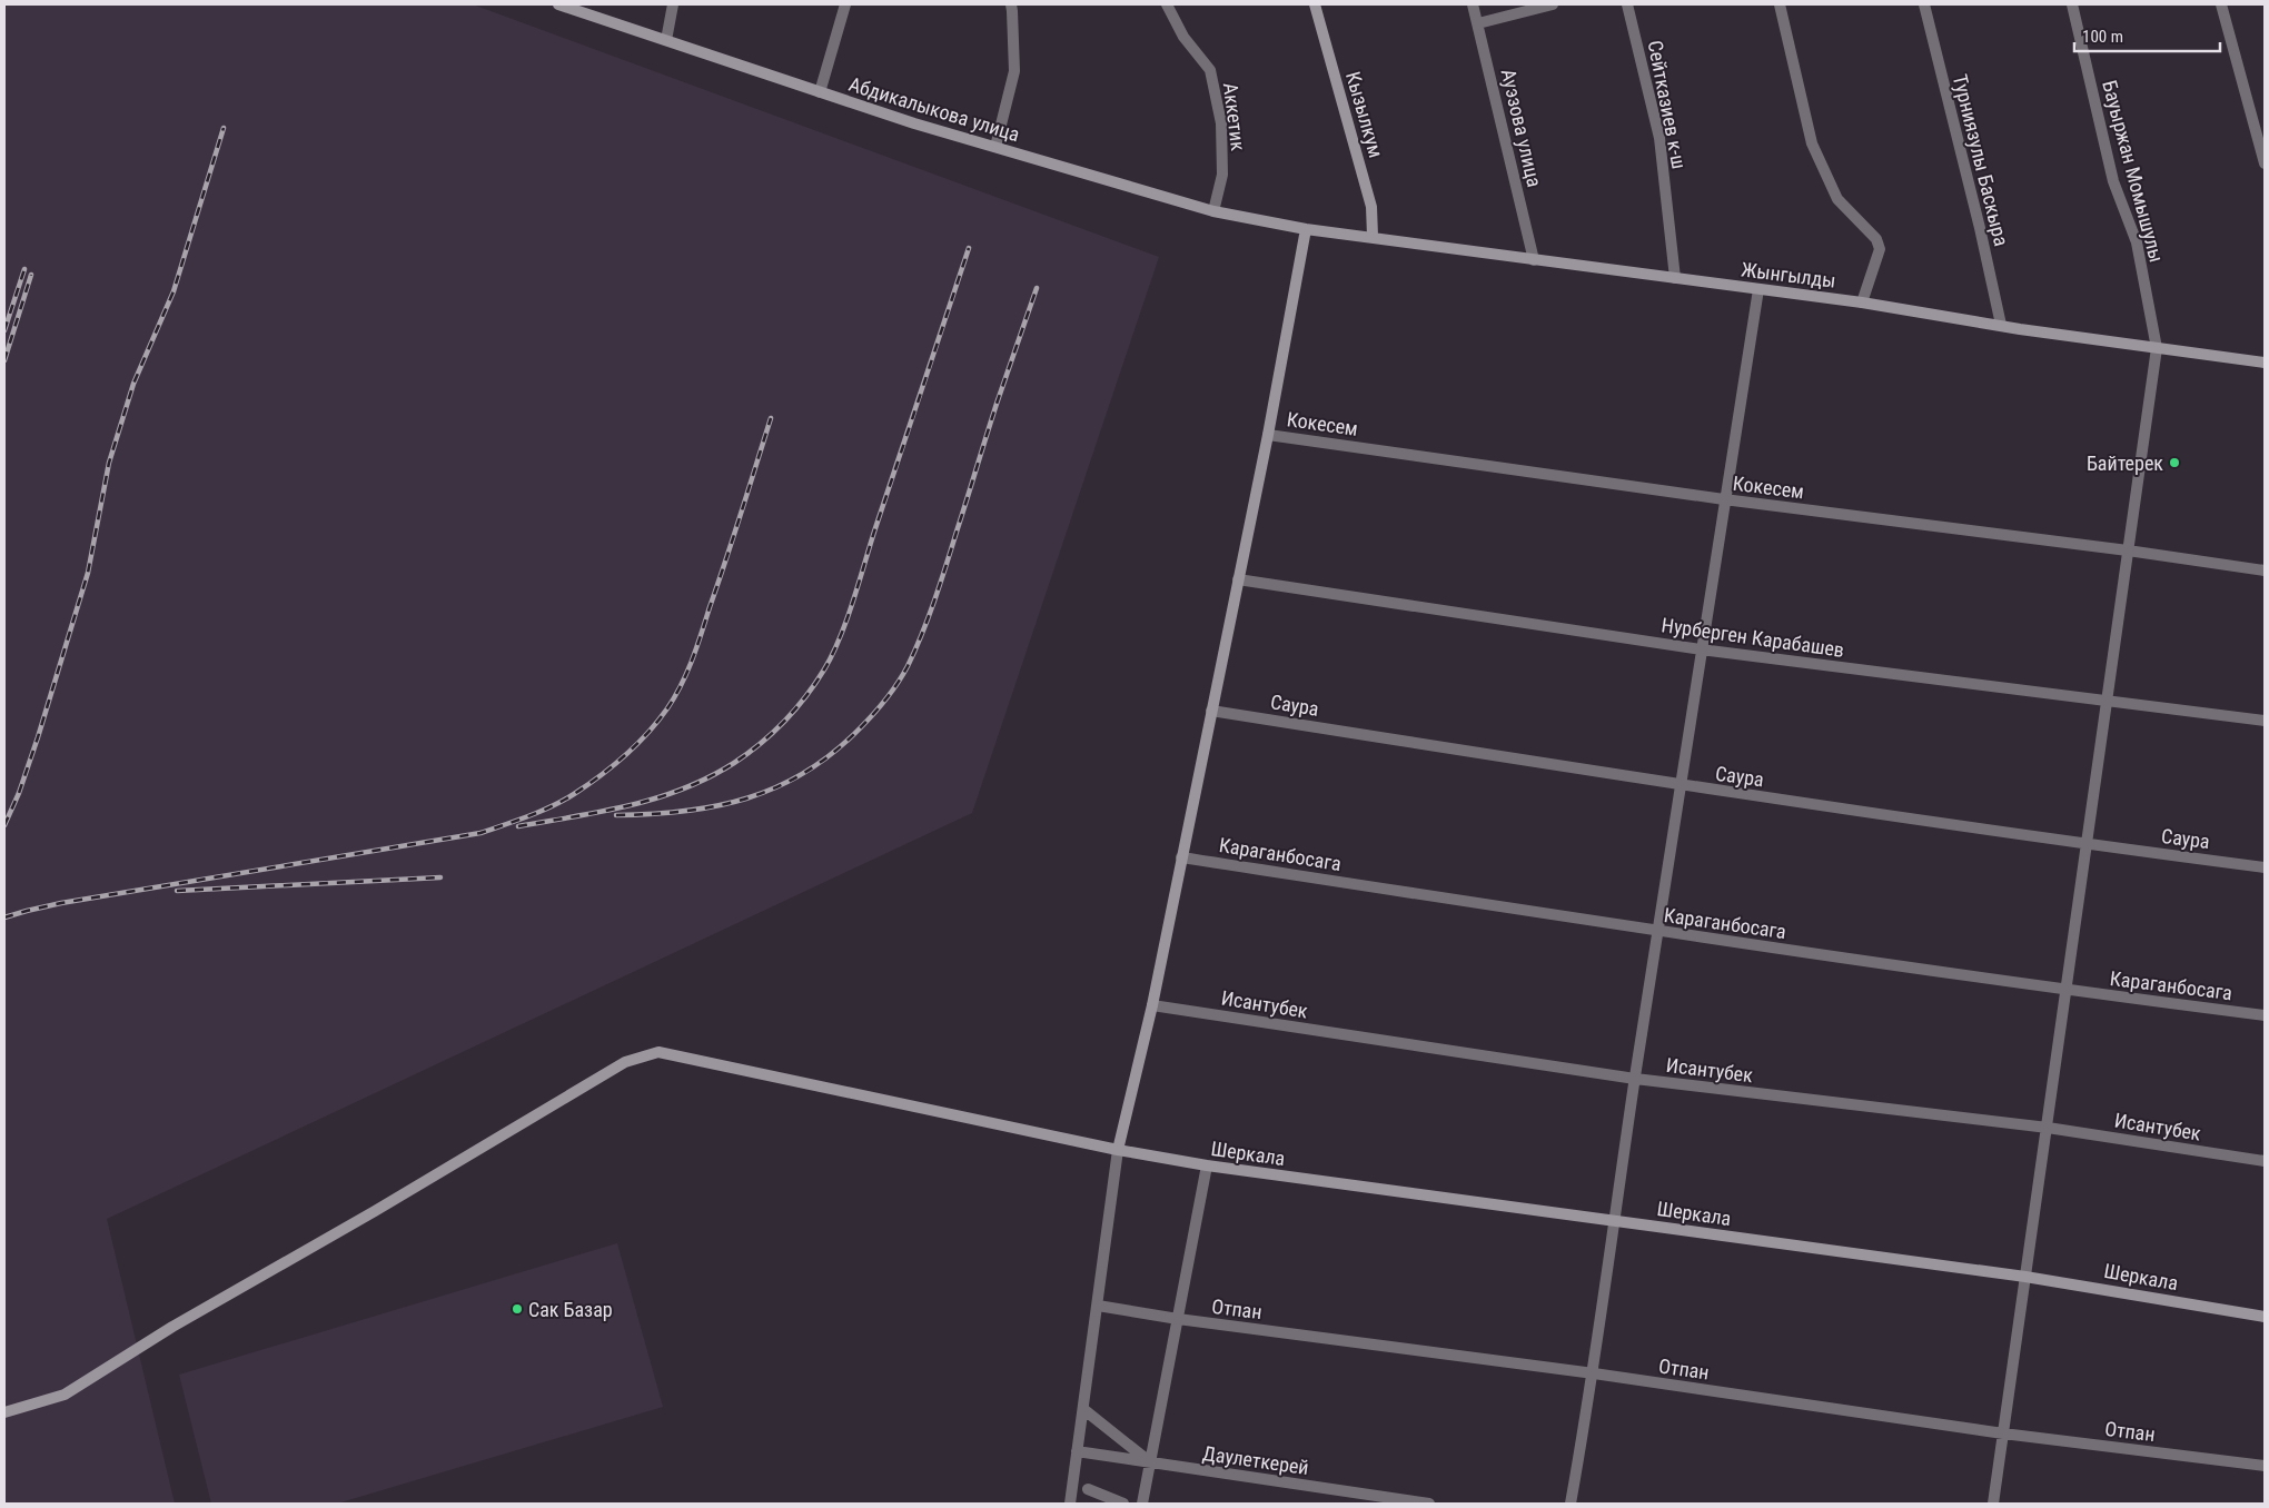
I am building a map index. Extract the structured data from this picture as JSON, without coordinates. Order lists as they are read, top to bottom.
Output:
{
  "streets": {
    "street": [
      "Сейтказиев к-ш",
      "Абдикалыкова улица",
      "Кызылкум",
      "Аккетик",
      "Ауэзова улица",
      "Турниязулы Баскыра",
      "Бауыржан Момышулы",
      "Жынгылды",
      "Кокесем",
      "Нурберген Карабашев",
      "Саура",
      "Караганбосага",
      "Исантубек",
      "Шеркала",
      "Отпан",
      "Даулеткерей"
    ]
  },
  "crossings": [
    ["Сейтказиев к-ш", "Жынгылды"],
    ["Абдикалыкова улица", "Аккетик"],
    ["Абдикалыкова улица", "Жынгылды"],
    ["Кызылкум", "Жынгылды"],
    ["Ауэзова улица", "Жынгылды"],
    ["Турниязулы Баскыра", "Жынгылды"],
    ["Бауыржан Момышулы", "Жынгылды"],
    ["Бауыржан Момышулы", "Кокесем"],
    ["Бауыржан Момышулы", "Нурберген Карабашев"],
    ["Бауыржан Момышулы", "Саура"],
    ["Бауыржан Момышулы", "Караганбосага"],
    ["Бауыржан Момышулы", "Исантубек"],
    ["Бауыржан Момышулы", "Шеркала"],
    ["Бауыржан Момышулы", "Отпан"]
  ],
  "places": ["Байтерек", "Сак Базар"],
  "scale_bar": "100 m"
}
